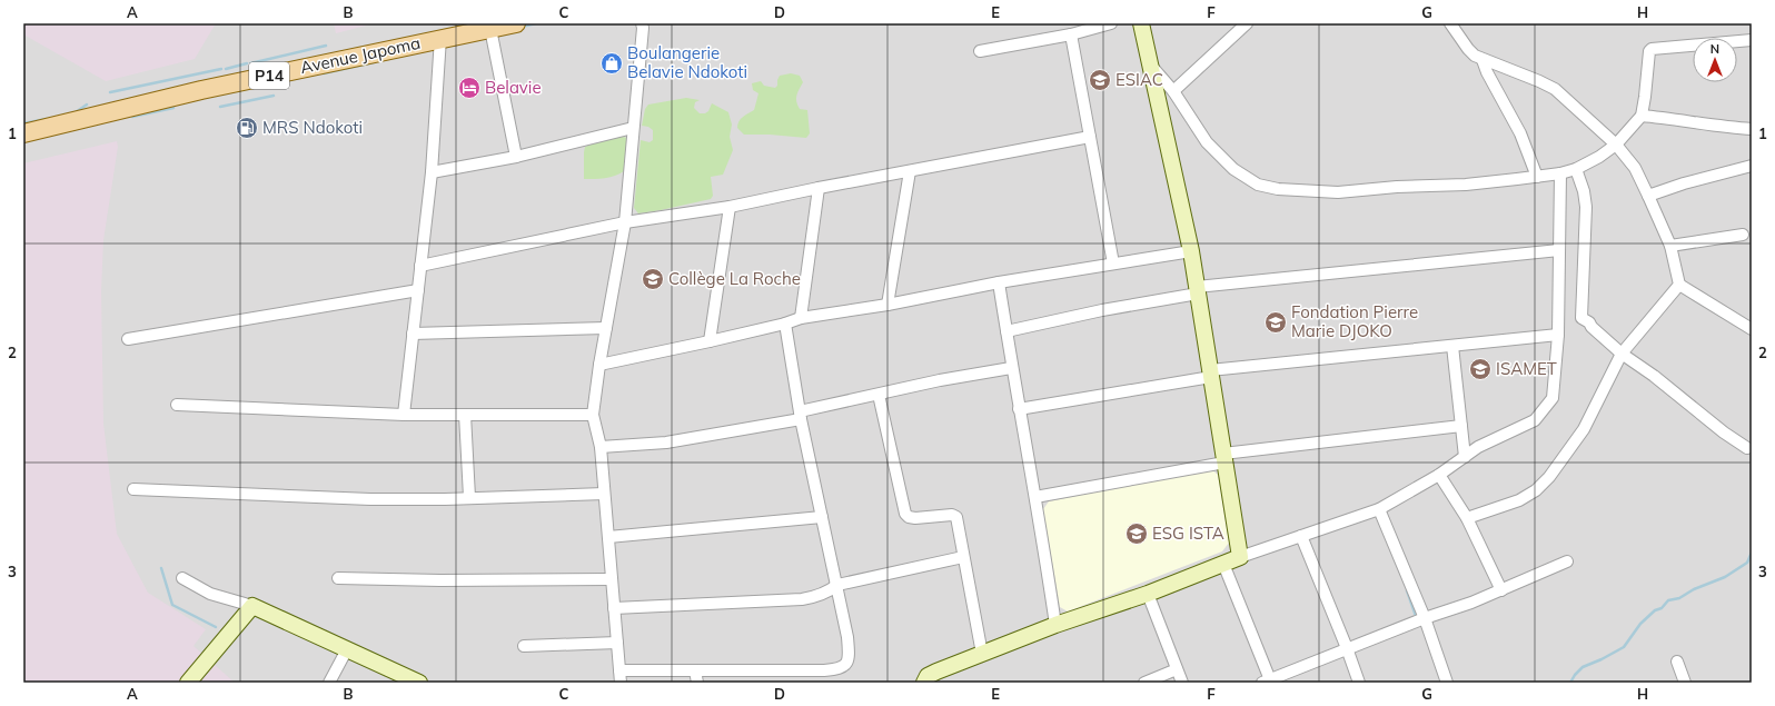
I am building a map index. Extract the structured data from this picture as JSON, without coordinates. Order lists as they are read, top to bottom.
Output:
{
  "streets": {
    "main road": ["Avenue Japoma", "P14"]
  },
  "places": {
    "shop": ["Boulangerie Belavie Ndokoti"],
    "school or university": [
      "ESIAC",
      "Collège La Roche",
      "Fondation Pierre Marie DJOKO",
      "ISAMET",
      "ESG ISTA"
    ],
    "hotel": ["Belavie"],
    "fuel station": ["MRS Ndokoti"]
  },
  "north": "top",
  "grid": {
    "columns": [
      "A",
      "B",
      "C",
      "D",
      "E",
      "F",
      "G",
      "H"
    ],
    "rows": ["1", "2", "3"]
  }
}
